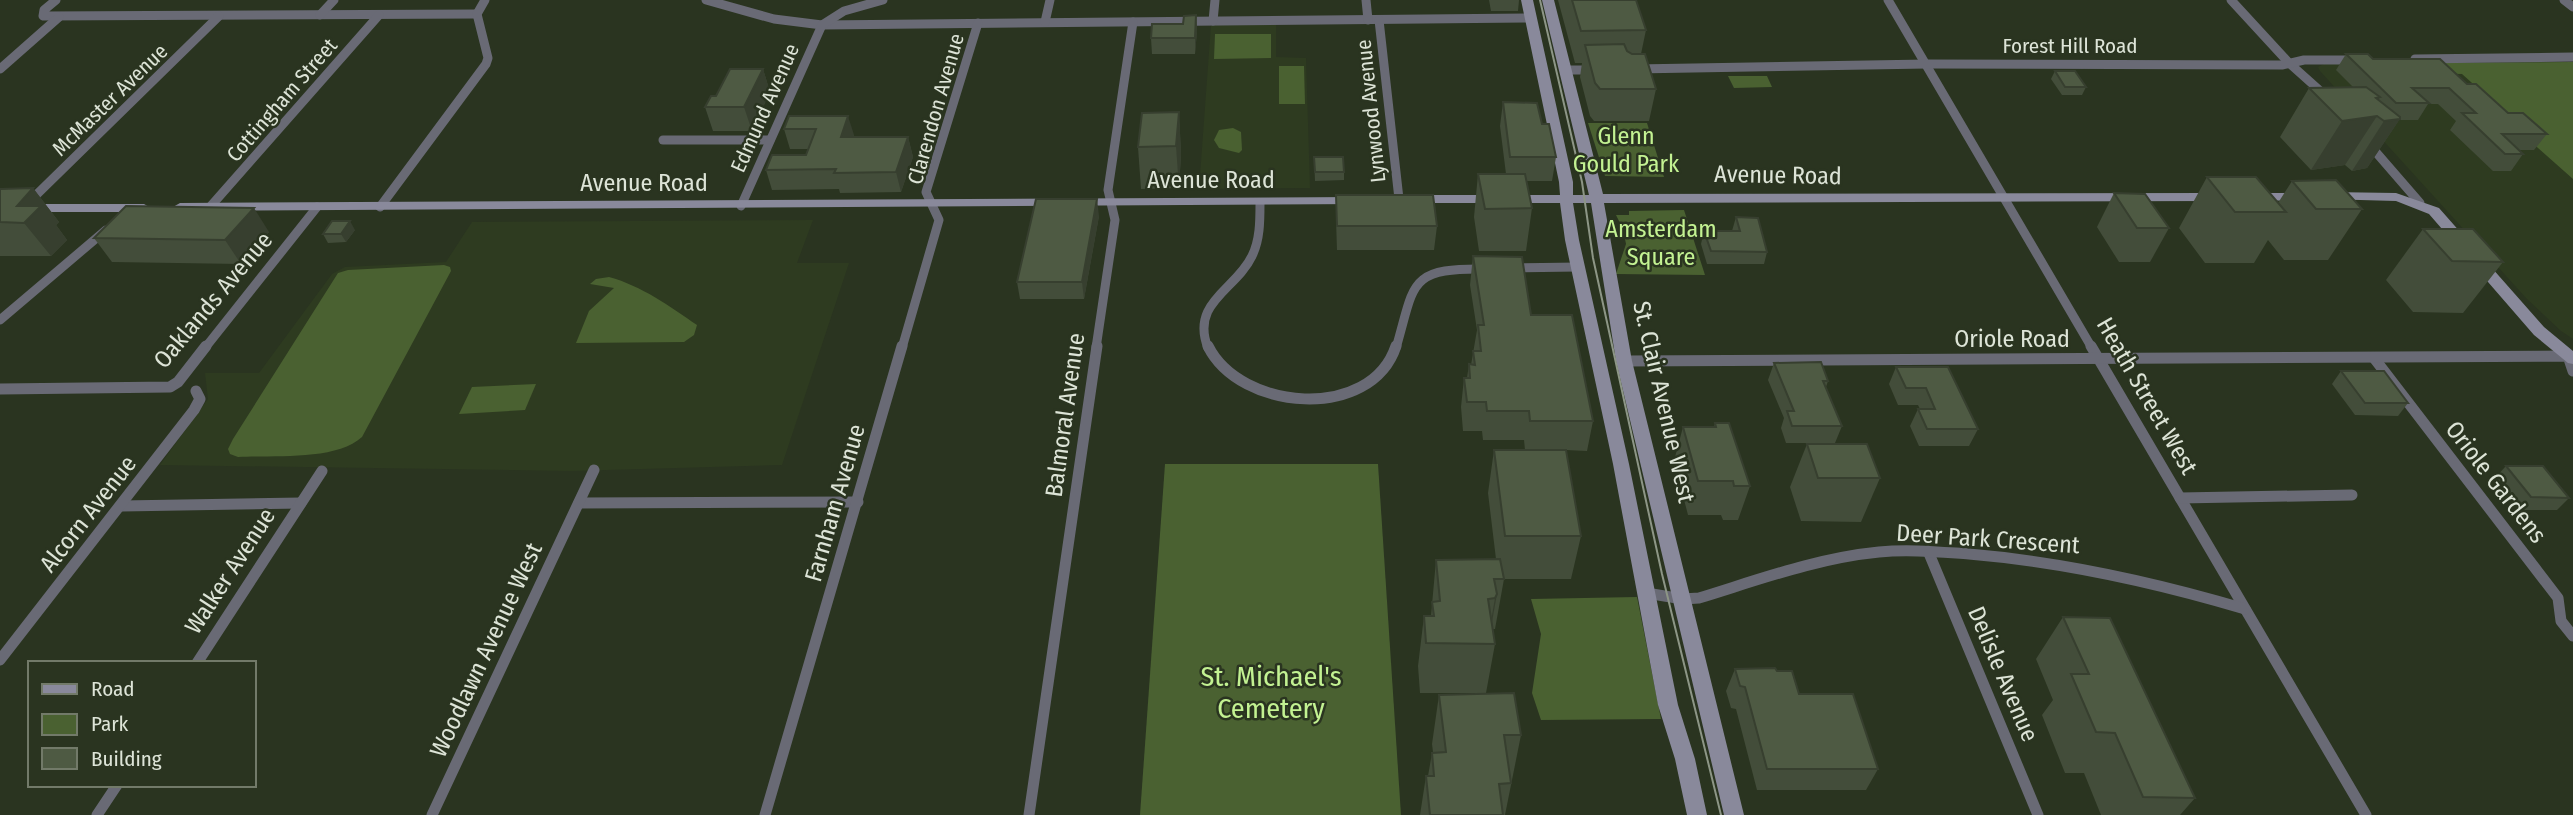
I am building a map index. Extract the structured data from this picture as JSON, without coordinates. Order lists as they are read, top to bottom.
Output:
{
  "streets": {
    "main road": ["Avenue Road", "St. Clair Avenue West"],
    "street": [
      "Forest Hill Road",
      "McMaster Avenue",
      "Cottingham Street",
      "Edmund Avenue",
      "Clarendon Avenue",
      "Lynwood Avenue",
      "Oaklands Avenue",
      "Oriole Road",
      "Heath Street West",
      "Balmoral Avenue",
      "Oriole Gardens",
      "Farnham Avenue",
      "Alcorn Avenue",
      "Deer Park Crescent",
      "Walker Avenue",
      "Woodlawn Avenue West",
      "Delisle Avenue"
    ]
  },
  "crossings": [
    ["Forest Hill Road", "Heath Street West"],
    ["McMaster Avenue", "Avenue Road"],
    ["Cottingham Street", "Avenue Road"],
    ["Edmund Avenue", "Avenue Road"],
    ["Clarendon Avenue", "Avenue Road"],
    ["Clarendon Avenue", "Farnham Avenue"],
    ["Lynwood Avenue", "Avenue Road"],
    ["Avenue Road", "Oaklands Avenue"],
    ["Avenue Road", "Heath Street West"],
    ["Avenue Road", "St. Clair Avenue West"],
    ["Avenue Road", "Balmoral Avenue"],
    ["Avenue Road", "Farnham Avenue"],
    ["Oriole Road", "Heath Street West"],
    ["Oriole Road", "St. Clair Avenue West"],
    ["Oriole Road", "Oriole Gardens"],
    ["Heath Street West", "Deer Park Crescent"],
    ["St. Clair Avenue West", "Deer Park Crescent"],
    ["Alcorn Avenue", "Walker Avenue"],
    ["Deer Park Crescent", "Delisle Avenue"]
  ],
  "parks": ["Glenn Gould Park", "Amsterdam Square", "St. Michael's Cemetery"],
  "legend": ["Road", "Park", "Building"]
}
